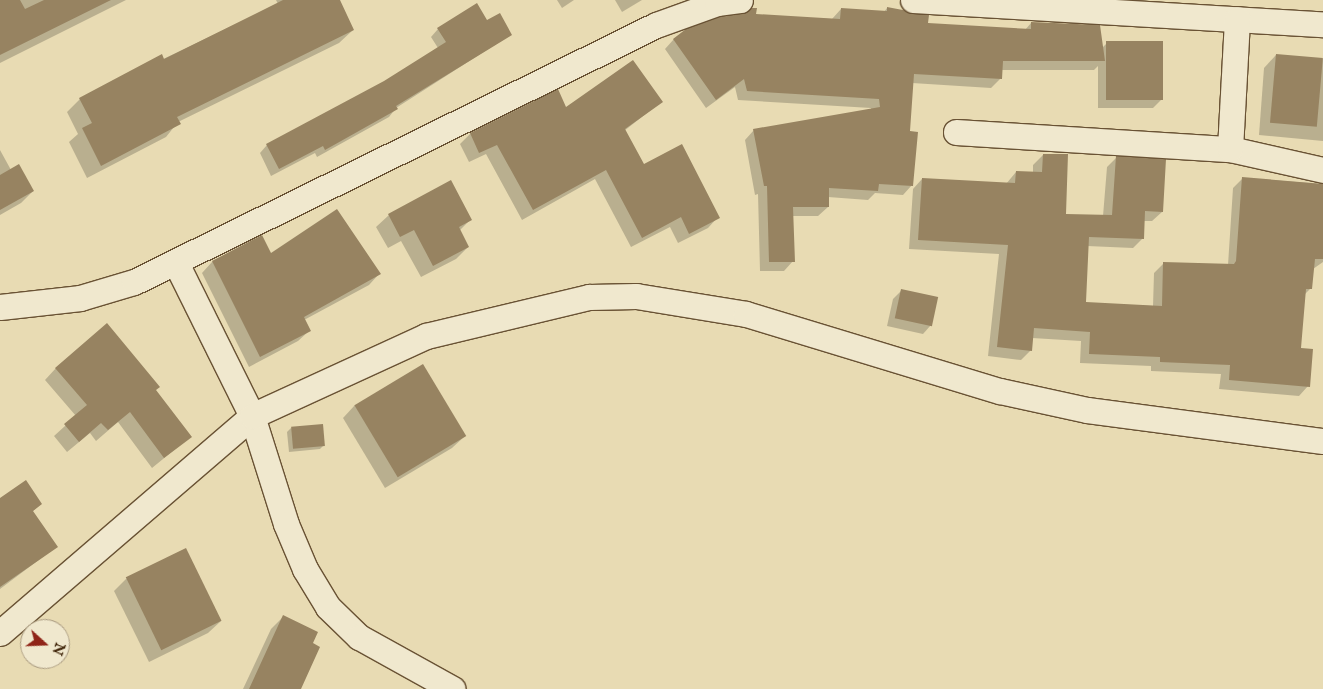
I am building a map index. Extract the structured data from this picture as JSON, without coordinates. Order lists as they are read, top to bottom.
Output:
{
  "north": "right"
}
